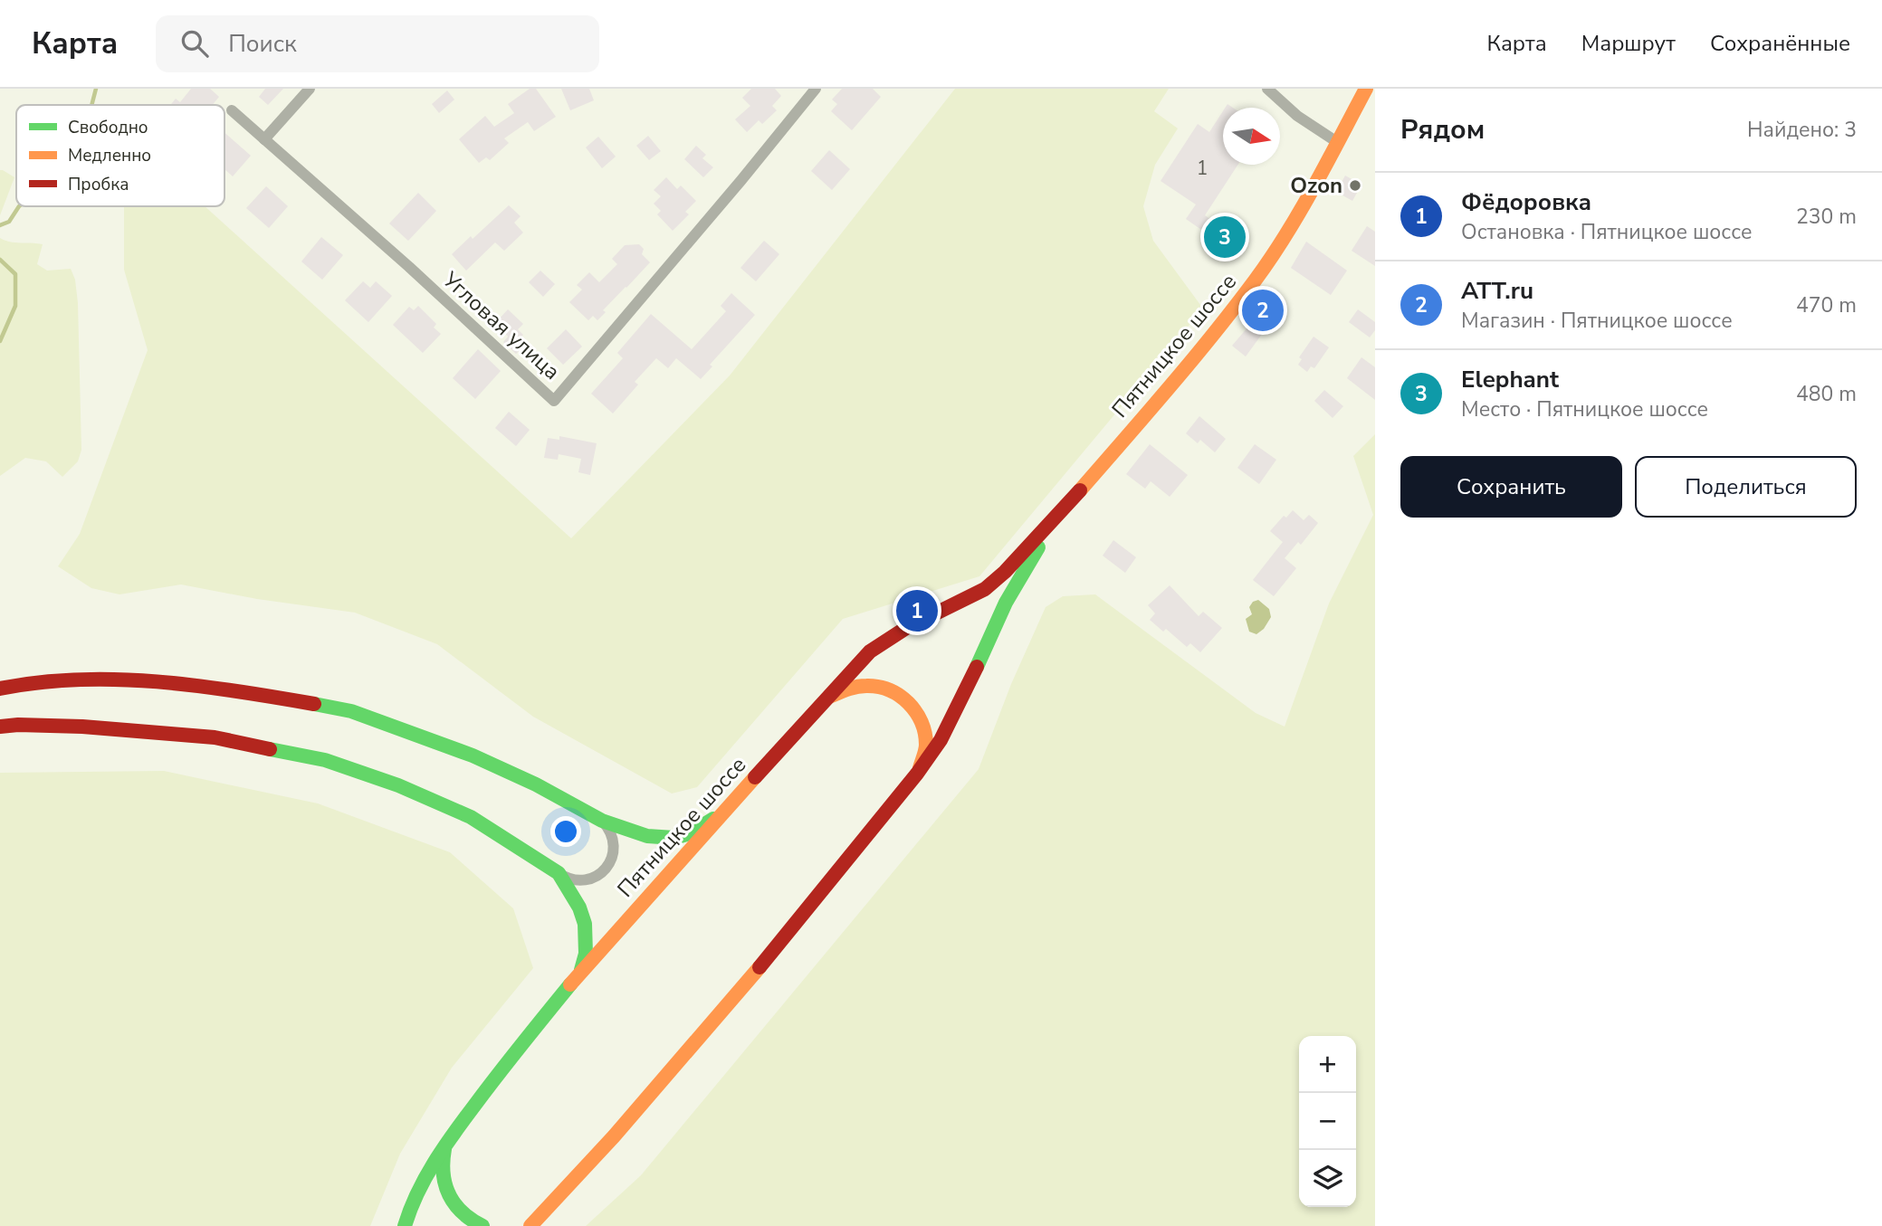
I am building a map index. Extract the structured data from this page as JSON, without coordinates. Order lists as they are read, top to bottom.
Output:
{
  "streets": {
    "main road": ["Пятницкое шоссе"],
    "street": ["Угловая улица"]
  },
  "places": ["Ozon"],
  "house_numbers": ["1"],
  "legend": ["Свободно", "Медленно", "Пробка"],
  "north": "right",
  "page": {
    "header": "Карта",
    "search": "Поиск",
    "nav": ["Карта", "Маршрут", "Сохранённые"],
    "heading": ["Рядом", "Найдено: 3"],
    "list": [
      {
        "mark": "1",
        "name": "Фёдоровка",
        "note": "Остановка · Пятницкое шоссе",
        "value": "230 m"
      },
      {
        "mark": "2",
        "name": "ATT.ru",
        "note": "Магазин · Пятницкое шоссе",
        "value": "470 m"
      },
      {
        "mark": "3",
        "name": "Elephant",
        "note": "Место · Пятницкое шоссе",
        "value": "480 m"
      }
    ],
    "pins": ["3", "2", "1"],
    "buttons": ["Сохранить", "Поделиться"],
    "map_buttons": ["+", "−"]
  }
}
